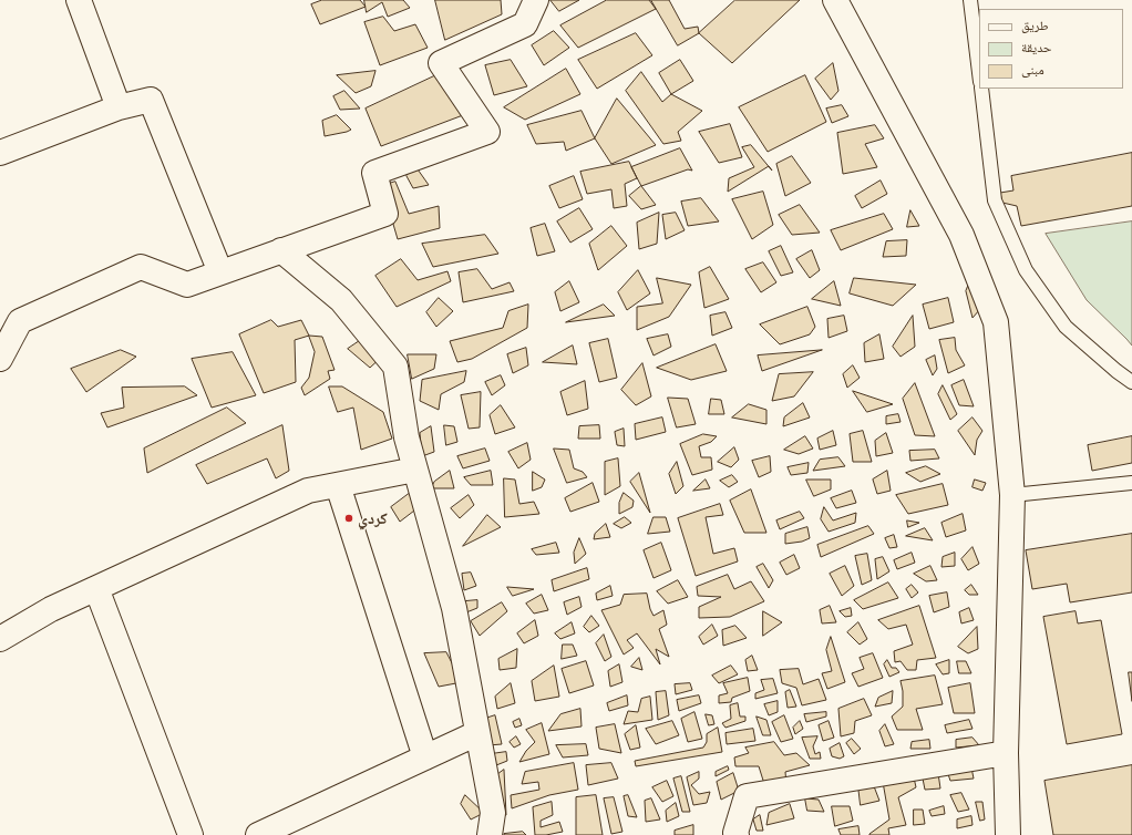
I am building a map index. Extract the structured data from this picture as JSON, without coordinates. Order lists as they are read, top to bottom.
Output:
{
  "places": ["كردي"],
  "legend": ["طريق", "حديقة", "مبنى"]
}
